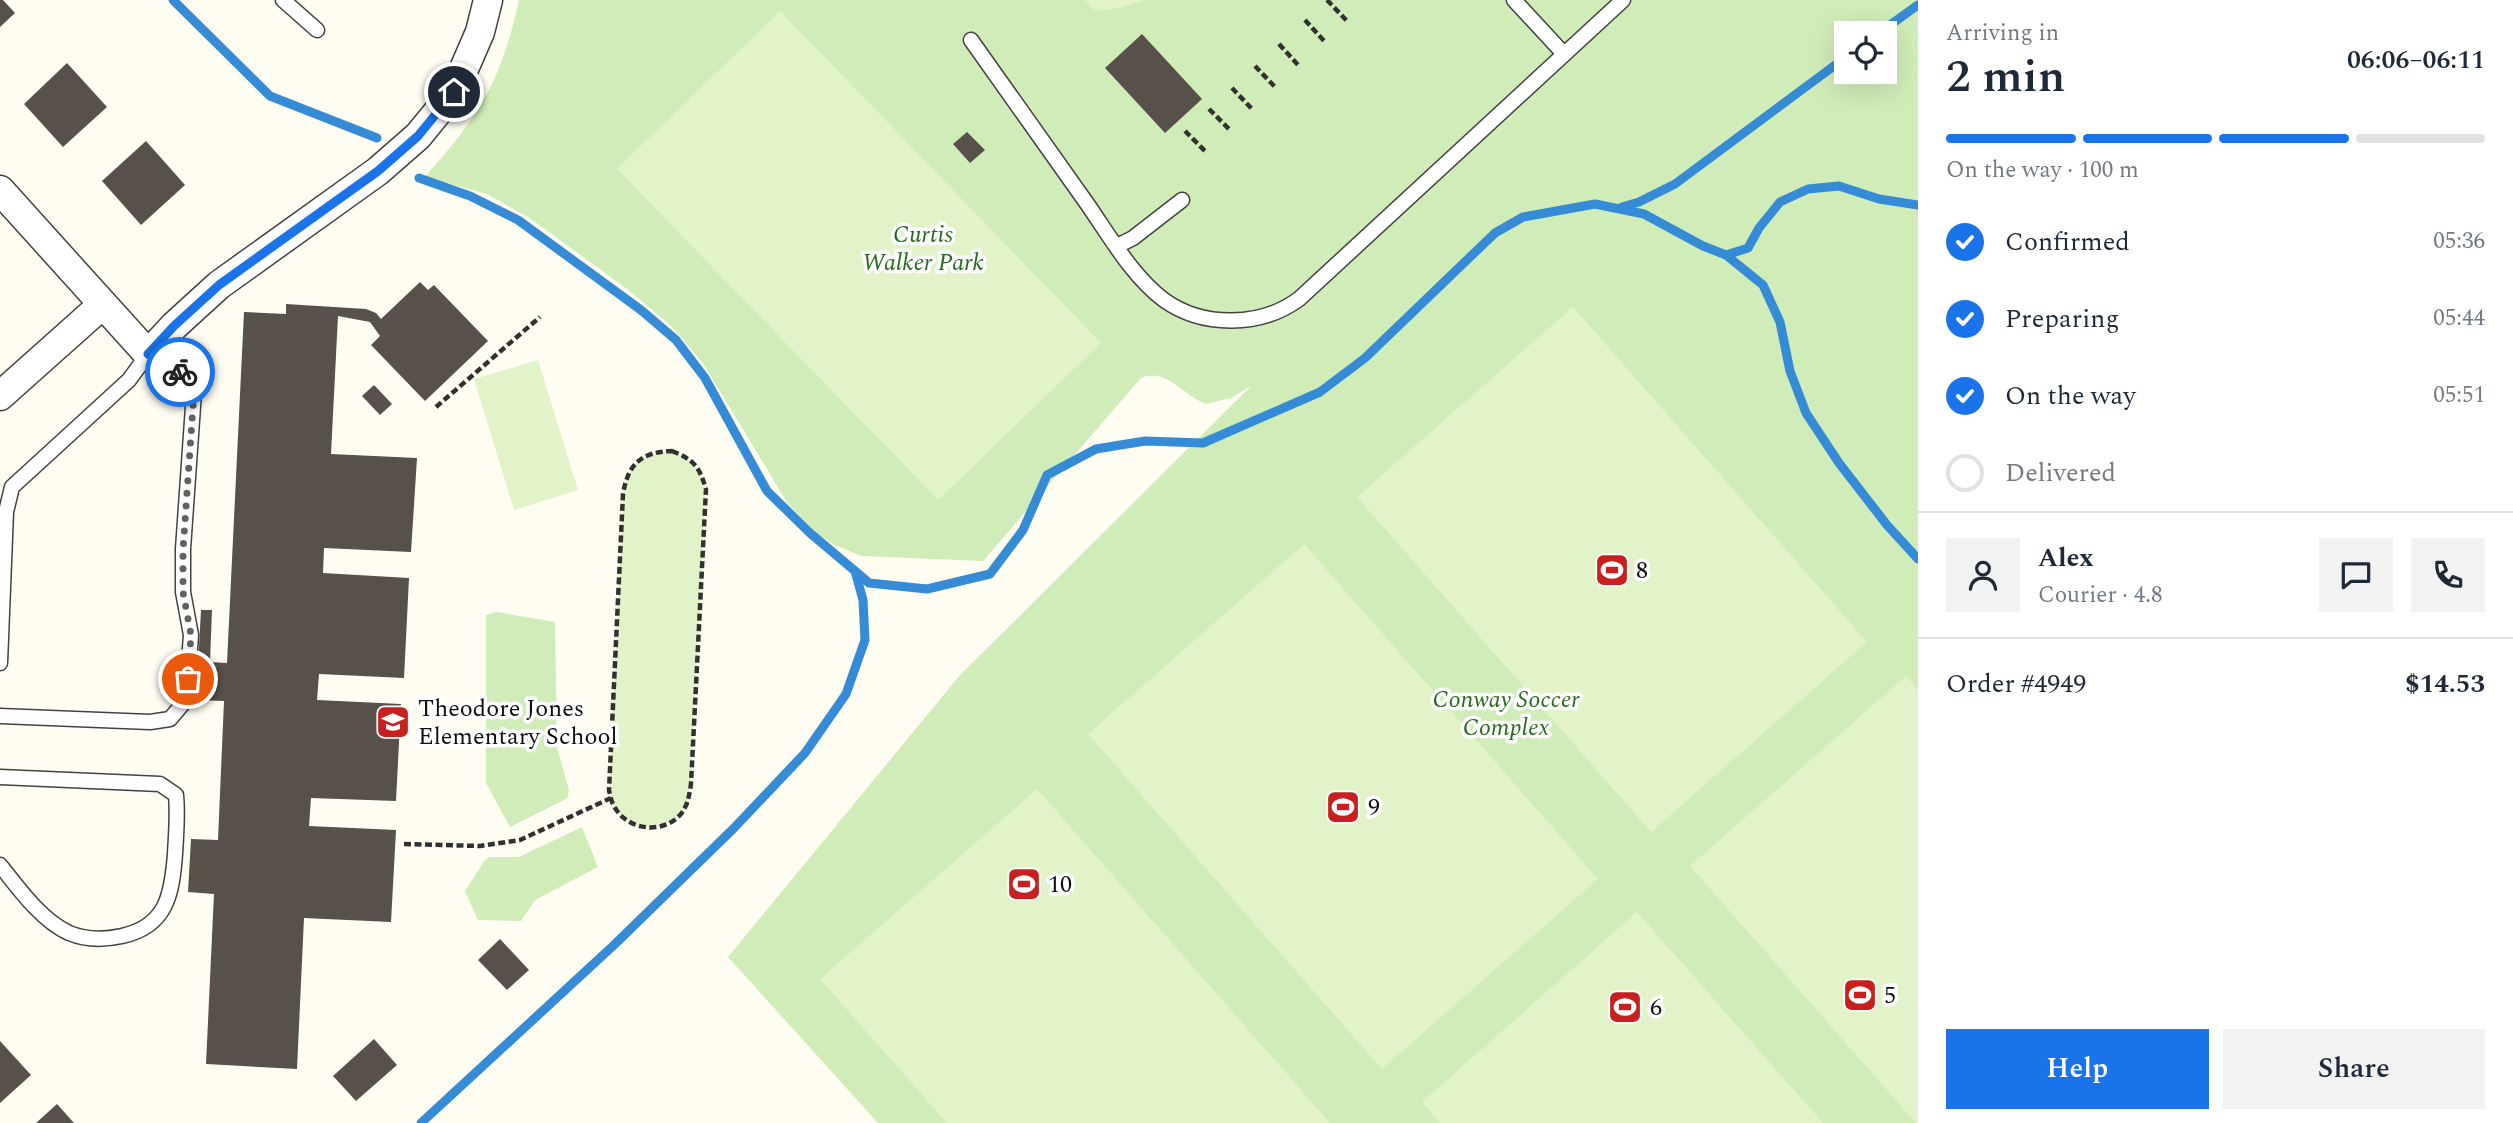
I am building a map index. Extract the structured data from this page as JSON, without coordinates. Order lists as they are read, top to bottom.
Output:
{
  "parks": ["Curtis Walker Park", "Conway Soccer Complex"],
  "places": {
    "sports": [
      "8",
      "9",
      "10",
      "5",
      "6"
    ],
    "school or university": ["Theodore Jones Elementary School"]
  },
  "page": {
    "heading": ["2 min", "Arriving in", "06:06–06:11"],
    "panel": [
      "Alex",
      "Courier · 4.8",
      "Order #4949",
      "$14.53"
    ],
    "bar": "On the way · 100 m",
    "list": [
      ["Confirmed", "05:36"],
      ["Preparing", "05:44"],
      ["On the way", "05:51"],
      "Delivered"
    ],
    "buttons": ["Help", "Share"]
  }
}
